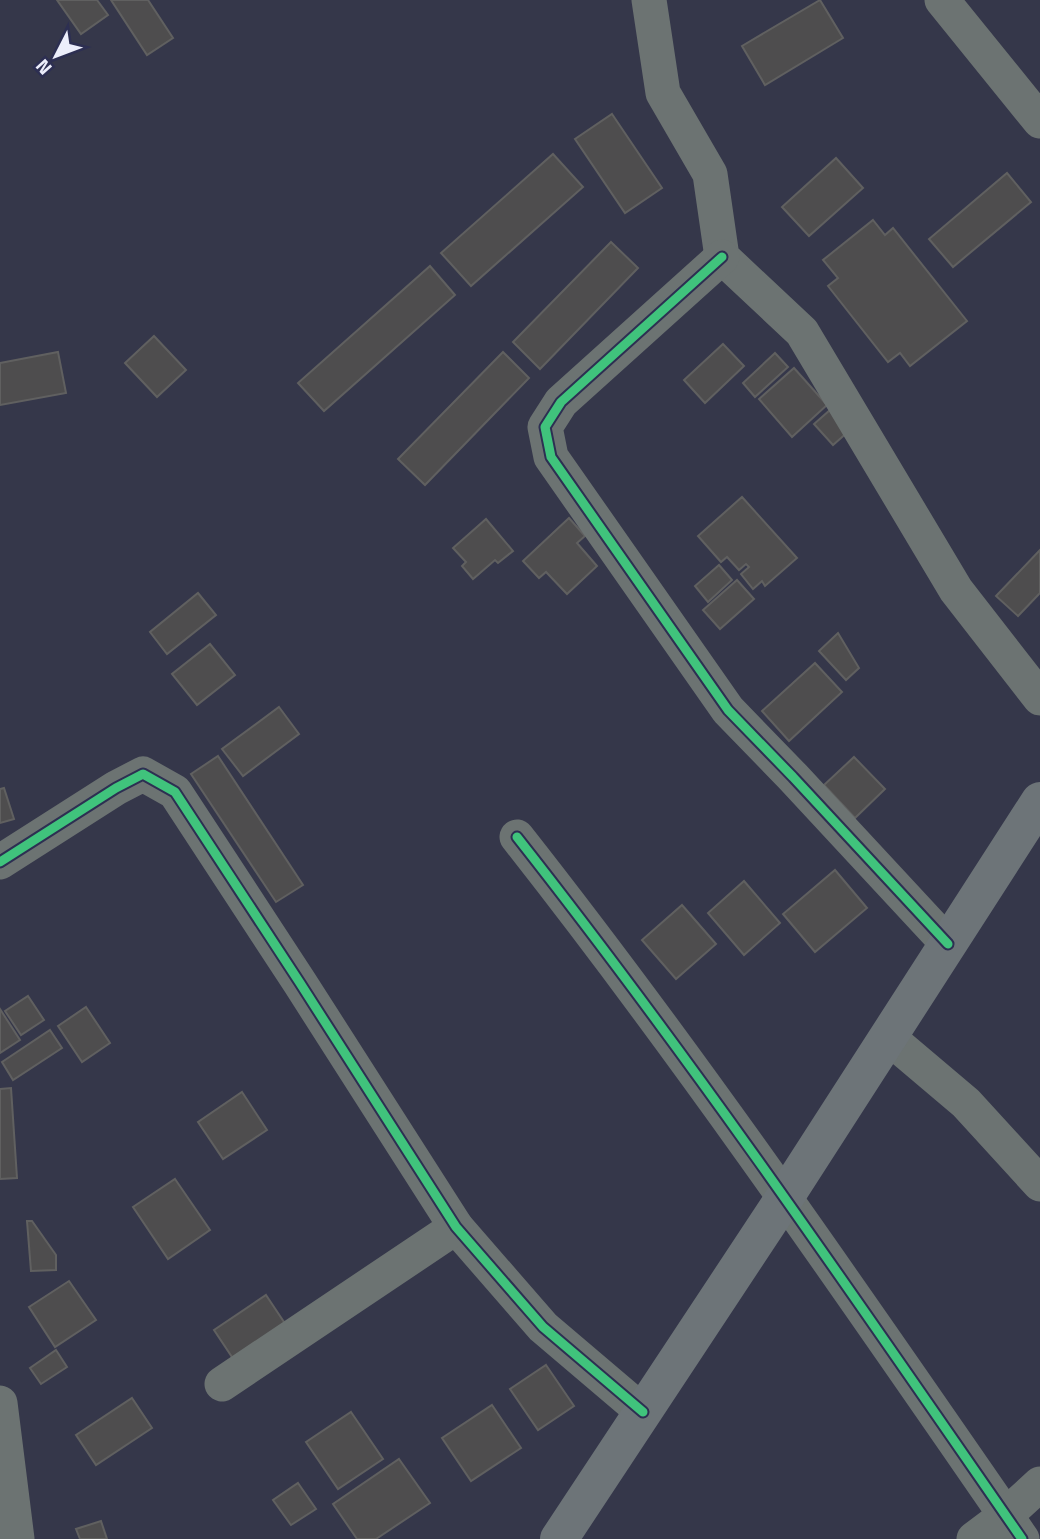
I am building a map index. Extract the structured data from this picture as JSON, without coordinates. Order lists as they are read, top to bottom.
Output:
{
  "north": "bottom left"
}
